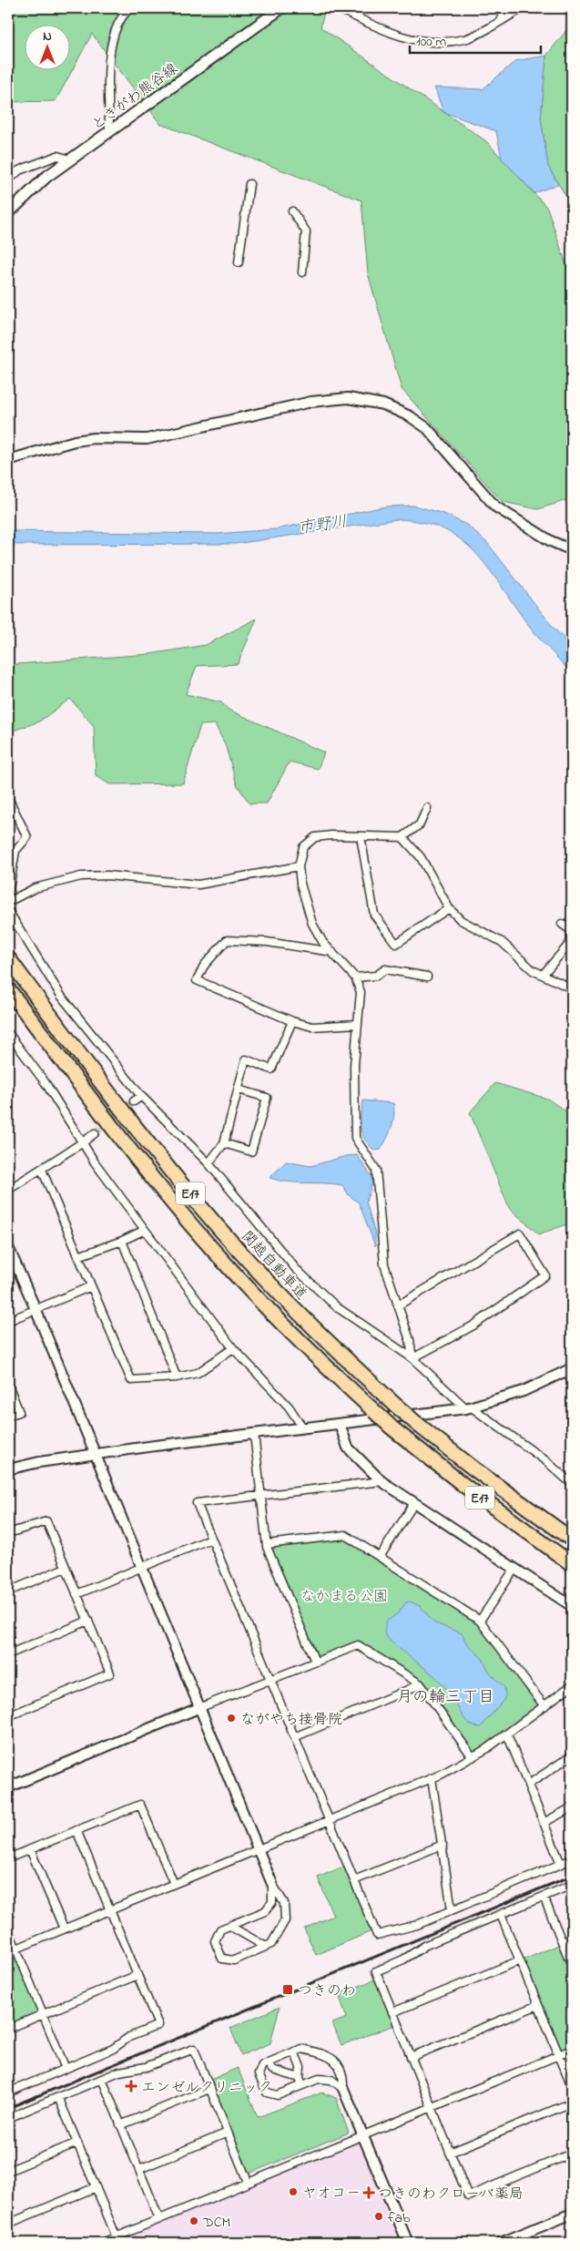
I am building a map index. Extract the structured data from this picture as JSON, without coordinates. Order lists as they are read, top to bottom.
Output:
{
  "streets": {
    "highway": ["E17", "関越自動車道"],
    "main road": ["ときがわ熊谷線"]
  },
  "districts": ["月の輪三丁目"],
  "water": ["市野川"],
  "parks": ["なかまる公園"],
  "places": {
    "other": [
      "ながやち接骨院",
      "ヤオコー",
      "fab",
      "DCM"
    ],
    "transit": ["つきのわ"],
    "health": ["エンゼルクリニック", "つきのわクローバ薬局"]
  },
  "scale_bar": "100 m",
  "north": "top"
}
